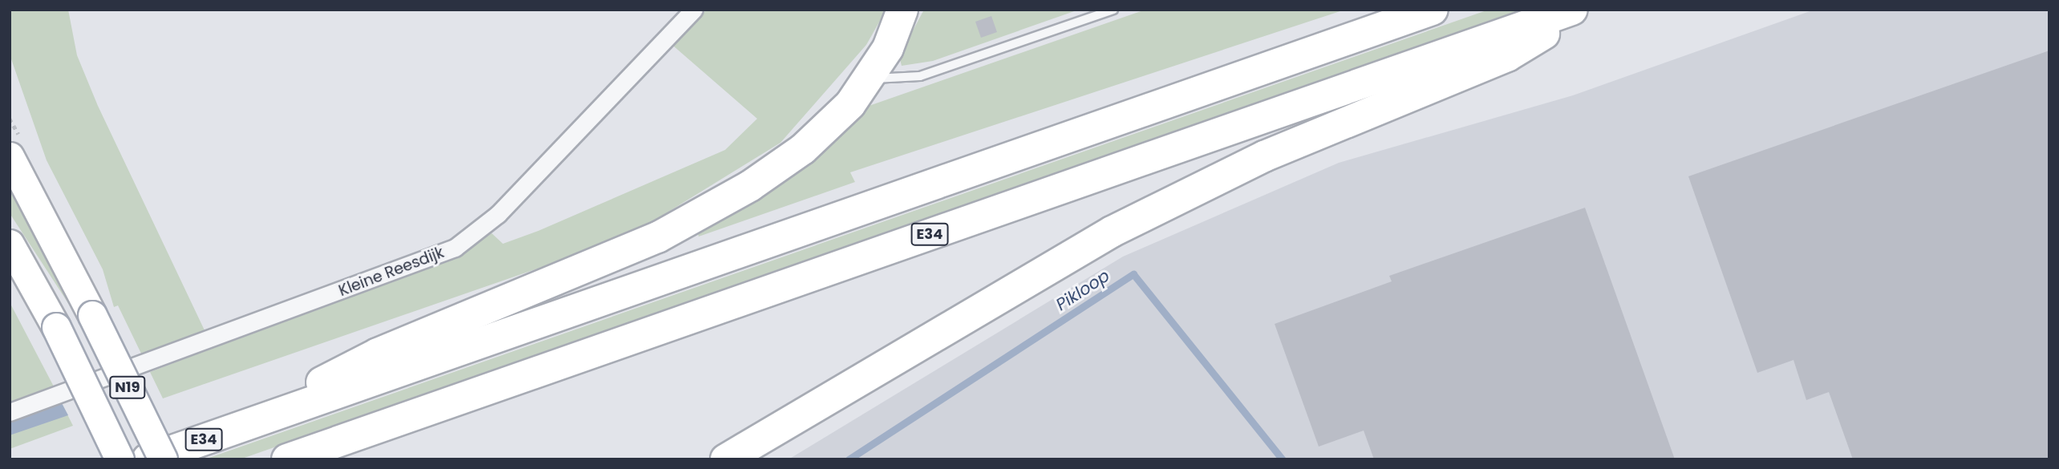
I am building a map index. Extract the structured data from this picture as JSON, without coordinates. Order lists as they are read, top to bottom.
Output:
{
  "streets": {
    "highway": ["E34"],
    "main road": ["N19"],
    "street": ["Kleine Reesdijk"]
  },
  "water": ["Pikloop"]
}
